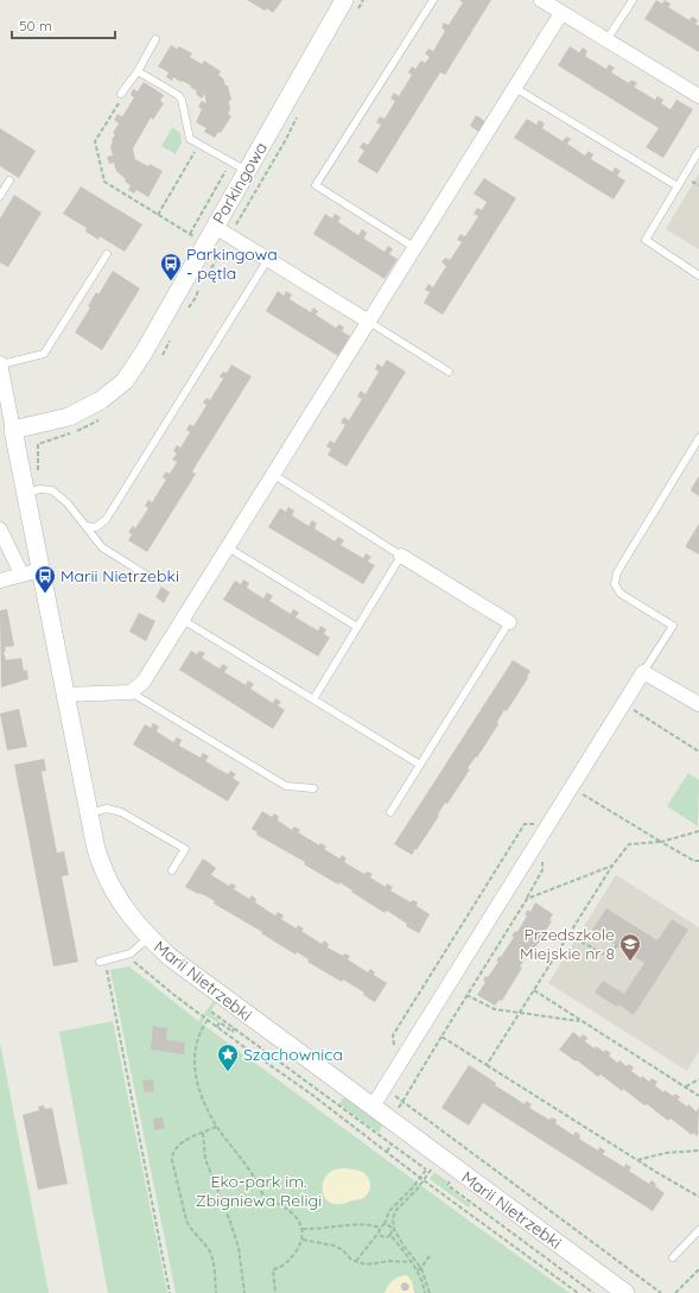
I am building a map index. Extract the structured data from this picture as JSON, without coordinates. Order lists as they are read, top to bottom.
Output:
{
  "streets": {
    "street": ["Parkingowa", "Marii Nietrzebki"]
  },
  "crossings": [
    ["Parkingowa", "Marii Nietrzebki"]
  ],
  "parks": ["Eko-park im. Zbigniewa Religi"],
  "places": {
    "bus stop": ["Parkingowa - pętla", "Marii Nietrzebki"],
    "school or university": ["Przedszkole Miejskie nr 8"],
    "place": ["Szachownica"]
  },
  "scale_bar": "50 m"
}
